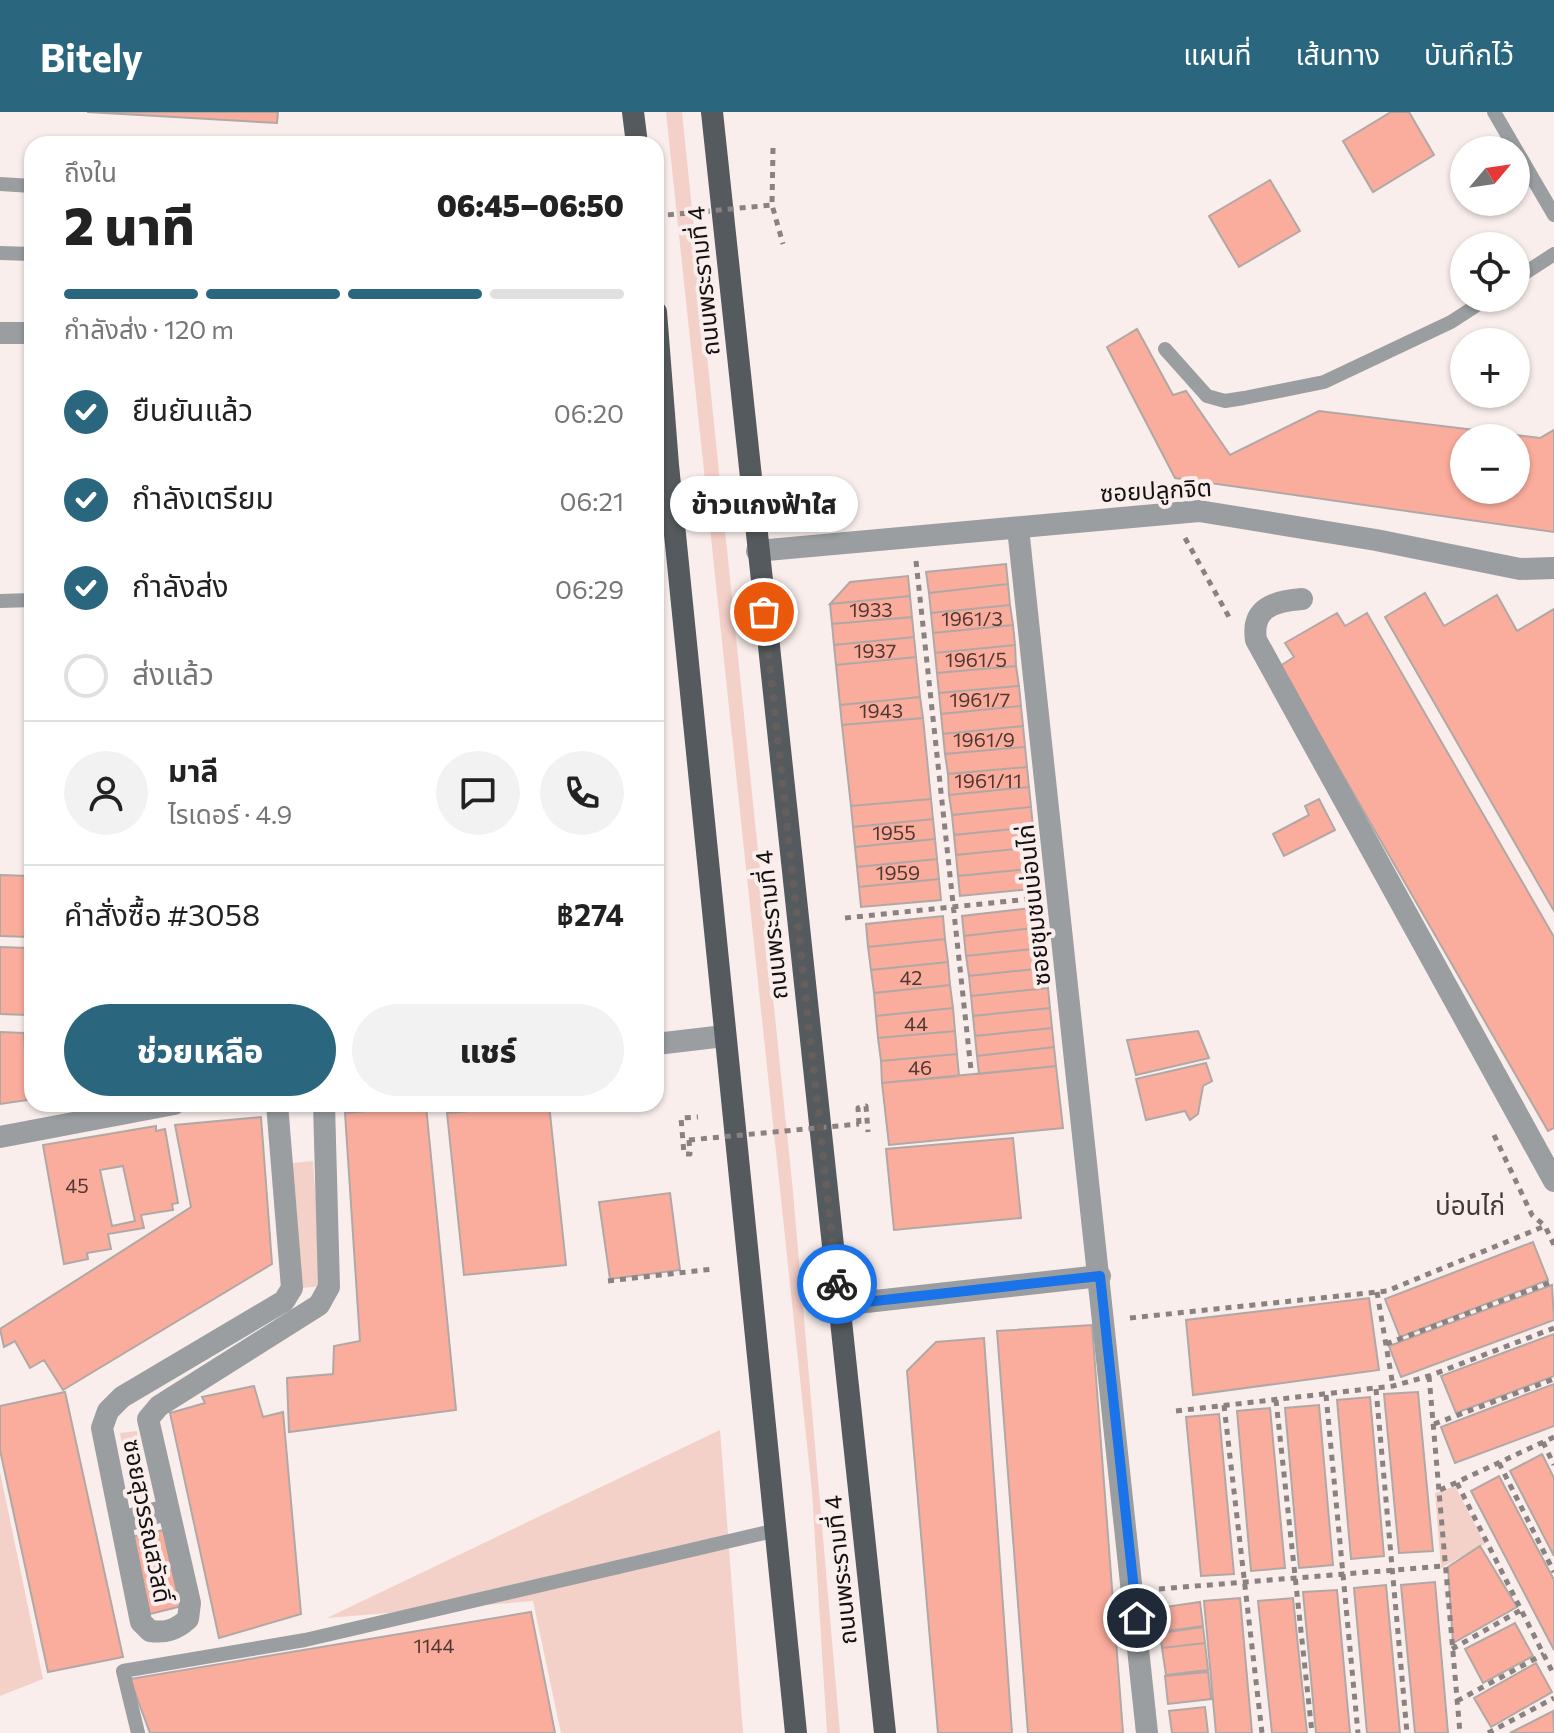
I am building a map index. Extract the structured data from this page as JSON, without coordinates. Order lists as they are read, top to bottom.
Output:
{
  "streets": {
    "main road": ["ถนนพระรามที่ 4"],
    "street": ["ซอยปลูกจิต", "ซอยชุมชนบ่อนไก่", "ซอยสุวรรณสวัสดิ์"]
  },
  "crossings": [
    ["ถนนพระรามที่ 4", "ซอยปลูกจิต"],
    ["ซอยปลูกจิต", "ซอยชุมชนบ่อนไก่"]
  ],
  "districts": ["บ่อนไก่"],
  "places": ["ข้าวแกงฟ้าใส"],
  "house_numbers": [
    "1933",
    "1961/3",
    "1937",
    "1961/5",
    "1961/7",
    "1943",
    "1961/9",
    "1961/11",
    "1955",
    "1959",
    "42",
    "44",
    "46",
    "45",
    "1144"
  ],
  "north": "top right",
  "page": {
    "header": "Bitely",
    "nav": ["แผนที่", "เส้นทาง", "บันทึกไว้"],
    "map_buttons": ["+", "−"],
    "heading": ["2 นาที", "ถึงใน", "06:45–06:50"],
    "panel": [
      "มาลี",
      "ไรเดอร์ · 4.9",
      "คำสั่งซื้อ #3058",
      "฿274"
    ],
    "bar": "กำลังส่ง · 120 m",
    "list": [
      ["ยืนยันแล้ว", "06:20"],
      ["กำลังเตรียม", "06:21"],
      ["กำลังส่ง", "06:29"],
      "ส่งแล้ว"
    ],
    "bubble": "ข้าวแกงฟ้าใส",
    "buttons": ["ช่วยเหลือ", "แชร์"]
  }
}
